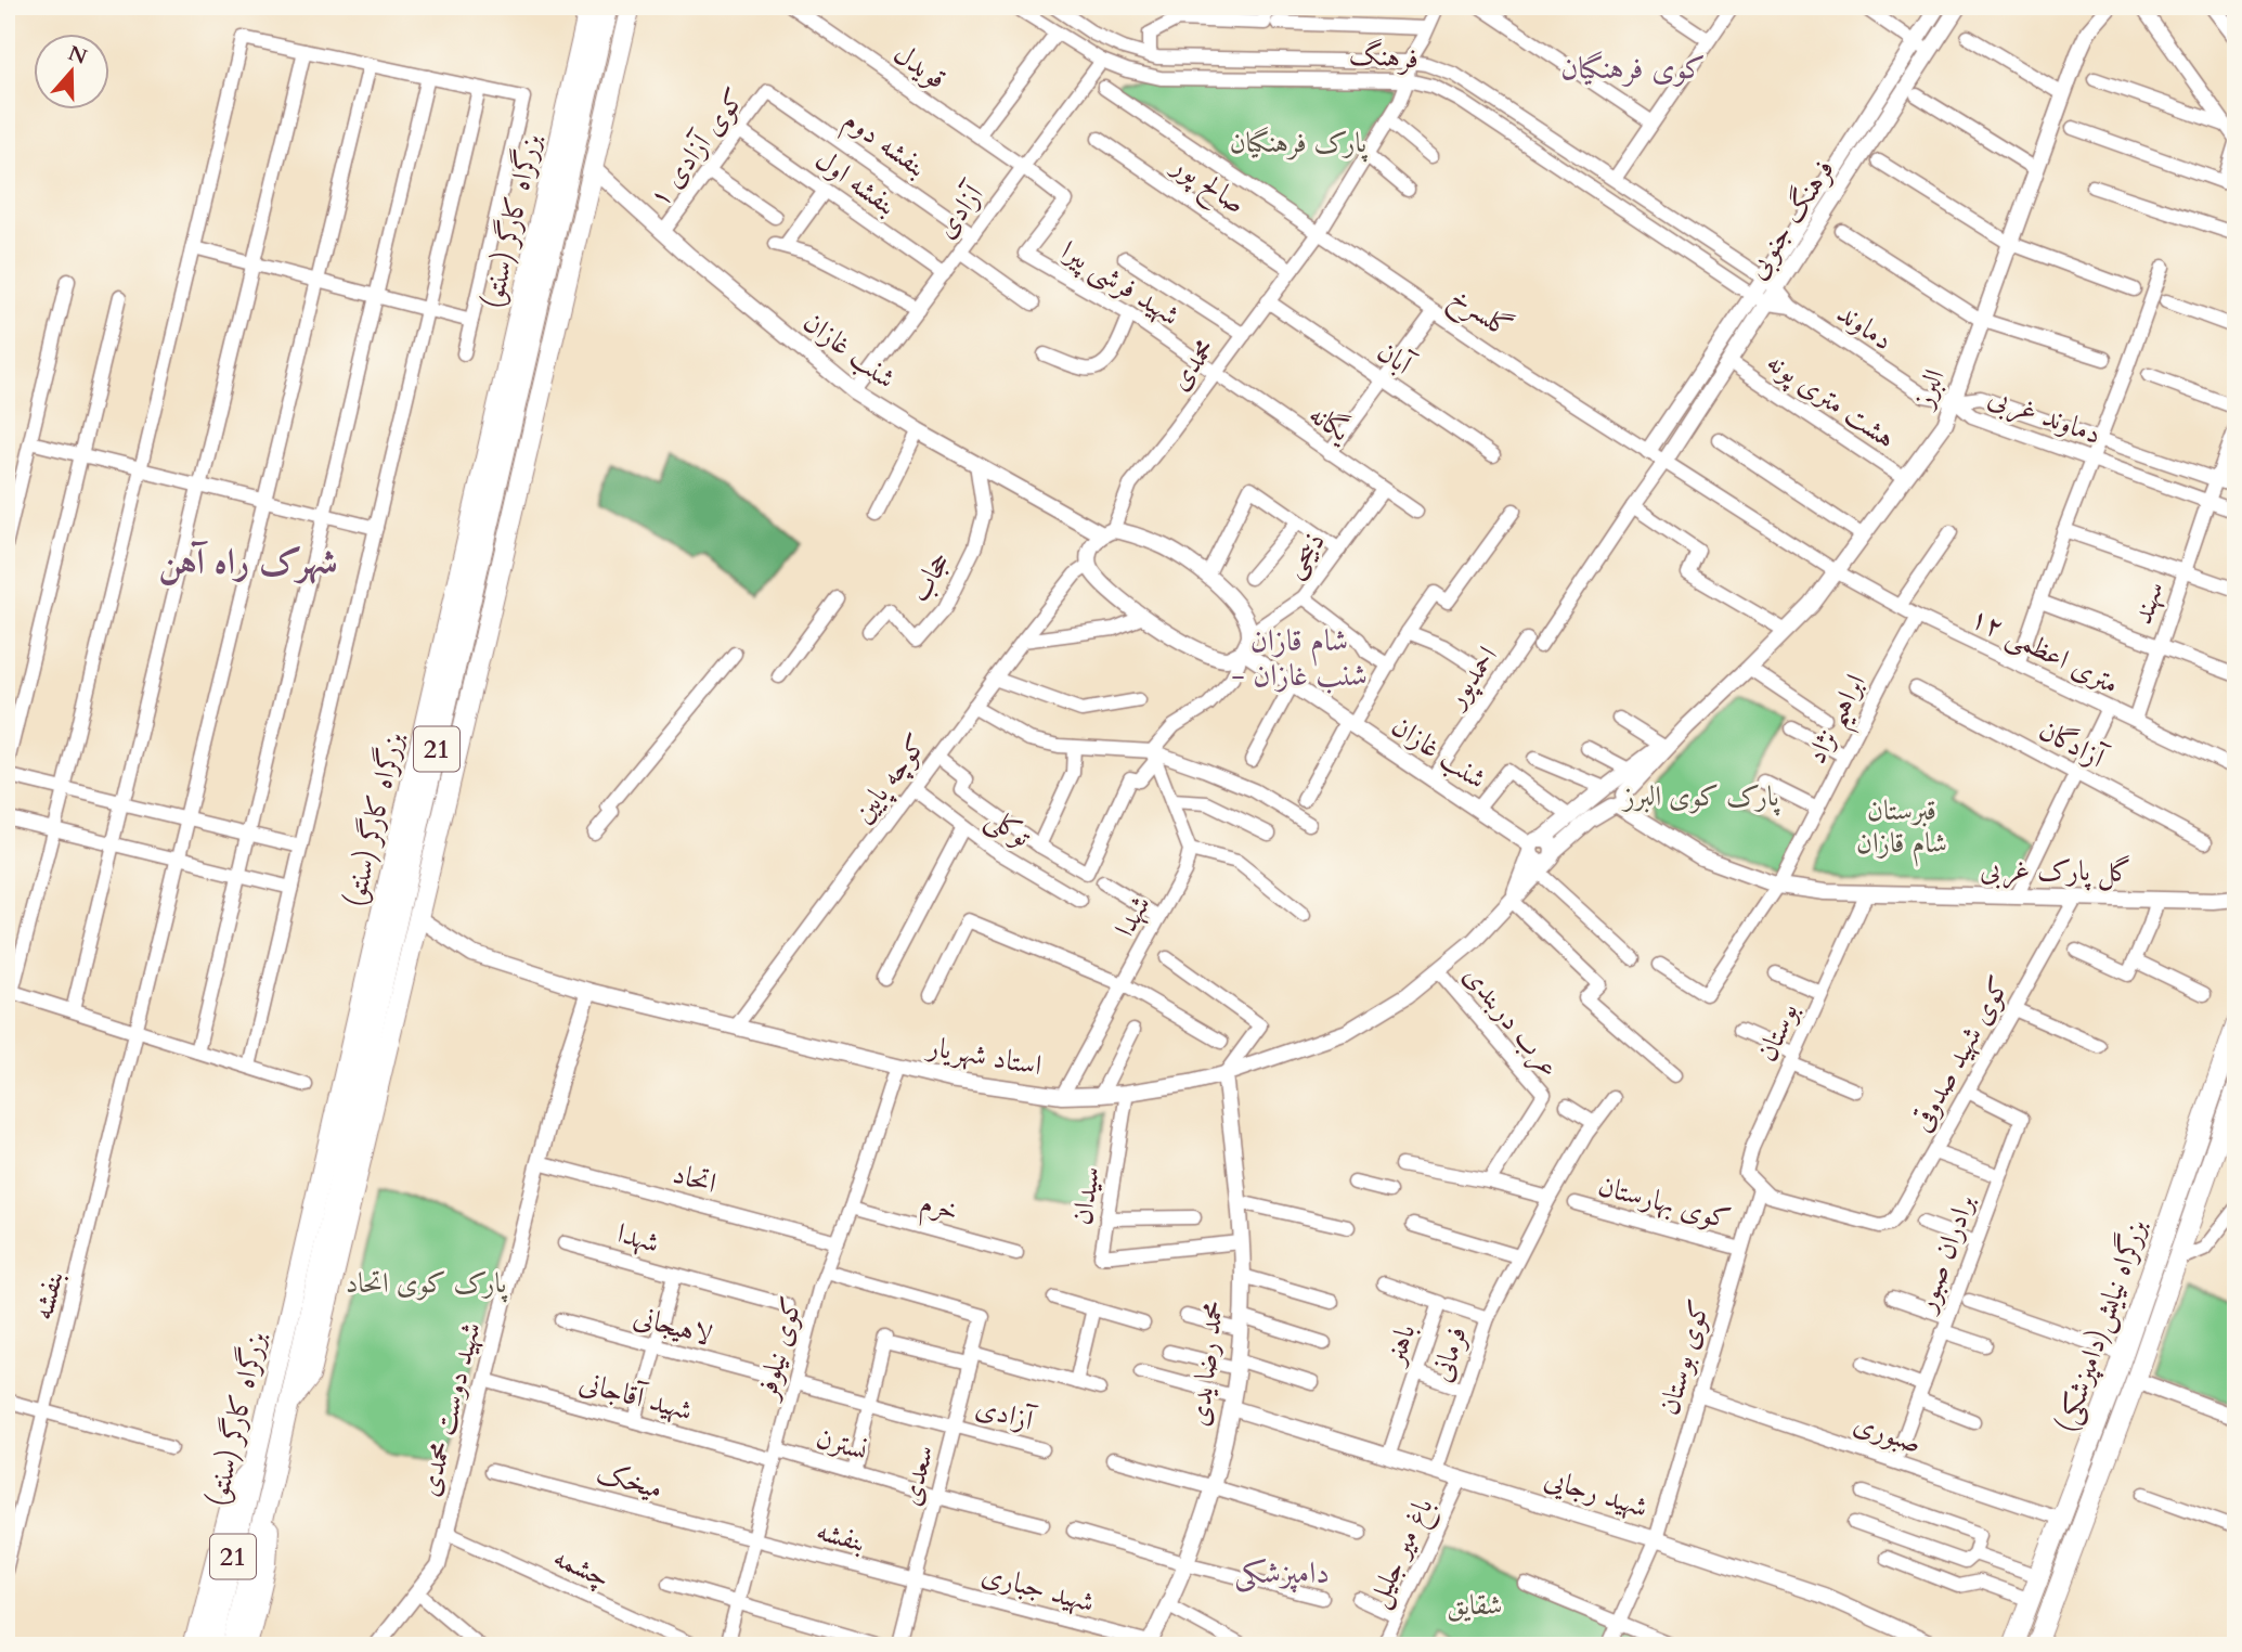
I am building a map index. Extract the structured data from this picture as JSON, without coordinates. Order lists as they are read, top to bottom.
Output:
{
  "streets": {
    "highway": ["بزرگراه کارگر (سنتو)", "21", "بزرگراه نیایش(دامپزشکی)"],
    "main road": [
      "فرهنگ جنوبی",
      "شنب غازان",
      "البرز",
      "گل پارک غربی",
      "استاد شهریار",
      "محمد رضا یدی",
      "شهید دوست محمدی",
      "شهید رجایی"
    ],
    "street": [
      "فرهنگ",
      "قویدل",
      "بنفشه دوم",
      "کوی آزادی ۱",
      "بنفشه اول",
      "صالح پور",
      "آزادی",
      "شهید فرشی پیرا",
      "گلسرخ",
      "دماوند",
      "آبان",
      "محمدی",
      "هشت متری پونه",
      "دماوند غربی",
      "یگانه",
      "ذبیحی",
      "حجاب",
      "سهند",
      "۱۲ متری اعظمی",
      "احمدپور",
      "ابراهیم نژاد",
      "آزادگان",
      "کوچه پایین",
      "توکلی",
      "شهدا",
      "عرب دربندی",
      "بوستان",
      "کوی شهید صدوقی",
      "اتحاد",
      "سیدان",
      "کوی بهارستان",
      "خرم",
      "برادران صبور",
      "بنفشه",
      "لاهیجانی",
      "باهنر",
      "کوی نیلوفر",
      "فرمانی",
      "کوی بوستان",
      "شهید آقاجانی",
      "صبوری",
      "نسترن",
      "سعدی",
      "میخک",
      "باغ میر جلیل",
      "چشمه",
      "شهید جباری"
    ]
  },
  "crossings": [
    ["فرهنگ", "آزادی"],
    ["فرهنگ", "فرهنگ جنوبی"],
    ["فرهنگ", "دماوند"],
    ["فرهنگ", "محمدی"],
    ["قویدل", "آزادی"],
    ["قویدل", "شهید فرشی پیرا"],
    ["بنفشه دوم", "کوی آزادی ۱"],
    ["بنفشه دوم", "آزادی"],
    ["کوی آزادی ۱", "بنفشه اول"],
    ["کوی آزادی ۱", "شنب غازان"],
    ["بنفشه اول", "آزادی"],
    ["صالح پور", "محمدی"],
    ["آزادی", "شهید فرشی پیرا"],
    ["آزادی", "شنب غازان"],
    ["آزادی", "کوی نیلوفر"],
    ["آزادی", "سعدی"],
    ["فرهنگ جنوبی", "گلسرخ"],
    ["فرهنگ جنوبی", "هشت متری پونه"],
    ["فرهنگ جنوبی", "احمدپور"],
    ["بزرگراه کارگر (سنتو)", "21"],
    ["شهید فرشی پیرا", "محمدی"],
    ["شهید فرشی پیرا", "یگانه"],
    ["گلسرخ", "محمدی"],
    ["گلسرخ", "البرز"],
    ["گلسرخ", "۱۲ متری اعظمی"],
    ["گلسرخ", "احمدپور"],
    ["دماوند", "البرز"],
    ["دماوند", "دماوند غربی"],
    ["شنب غازان", "محمدی"],
    ["شنب غازان", "البرز"],
    ["شنب غازان", "ذبیحی"],
    ["شنب غازان", "حجاب"],
    ["شنب غازان", "احمدپور"],
    ["شنب غازان", "استاد شهریار"],
    ["آبان", "محمدی"],
    ["محمدی", "یگانه"],
    ["البرز", "هشت متری پونه"],
    ["البرز", "دماوند غربی"],
    ["البرز", "۱۲ متری اعظمی"],
    ["البرز", "گل پارک غربی"],
    ["البرز", "استاد شهریار"],
    ["دماوند غربی", "سهند"],
    ["یگانه", "ذبیحی"],
    ["سهند", "۱۲ متری اعظمی"],
    ["۱۲ متری اعظمی", "ابراهیم نژاد"],
    ["ابراهیم نژاد", "گل پارک غربی"],
    ["کوچه پایین", "توکلی"],
    ["کوچه پایین", "استاد شهریار"],
    ["گل پارک غربی", "بوستان"],
    ["گل پارک غربی", "کوی شهید صدوقی"],
    ["شهدا", "استاد شهریار"],
    ["عرب دربندی", "استاد شهریار"],
    ["بوستان", "کوی شهید صدوقی"],
    ["بوستان", "کوی بوستان"],
    ["کوی شهید صدوقی", "برادران صبور"],
    ["کوی شهید صدوقی", "کوی بوستان"],
    ["استاد شهریار", "سیدان"],
    ["استاد شهریار", "کوی نیلوفر"],
    ["استاد شهریار", "محمد رضا یدی"],
    ["استاد شهریار", "شهید دوست محمدی"],
    ["اتحاد", "کوی نیلوفر"],
    ["اتحاد", "شهید دوست محمدی"],
    ["سیدان", "محمد رضا یدی"],
    ["کوی بهارستان", "کوی بوستان"],
    ["خرم", "کوی نیلوفر"],
    ["برادران صبور", "صبوری"],
    ["بنفشه", "کوی نیلوفر"],
    ["بنفشه", "سعدی"],
    ["بنفشه", "میخک"],
    ["بنفشه", "شهید جباری"],
    ["بزرگراه نیایش(دامپزشکی)", "صبوری"],
    ["باهنر", "شهید رجایی"],
    ["کوی نیلوفر", "شهید آقاجانی"],
    ["کوی نیلوفر", "نسترن"],
    ["کوی نیلوفر", "سعدی"],
    ["کوی نیلوفر", "میخک"],
    ["فرمانی", "شهید رجایی"],
    ["کوی بوستان", "صبوری"],
    ["کوی بوستان", "شهید رجایی"],
    ["محمد رضا یدی", "شهید رجایی"],
    ["محمد رضا یدی", "شهید جباری"],
    ["شهید آقاجانی", "شهید دوست محمدی"],
    ["شهید آقاجانی", "نسترن"],
    ["شهید دوست محمدی", "چشمه"],
    ["نسترن", "سعدی"],
    ["سعدی", "شهید جباری"],
    ["شهید رجایی", "باغ میر جلیل"]
  ],
  "districts": [
    "کوی فرهنگیان",
    "شهرک راه آهن",
    "شام قازان - شنب غازان",
    "دامپزشکی"
  ],
  "parks": [
    "پارک فرهنگیان",
    "پارک کوی البرز",
    "قبرستان شام قازان",
    "پارک کوی اتحاد",
    "شقایق"
  ],
  "north": "top"
}
